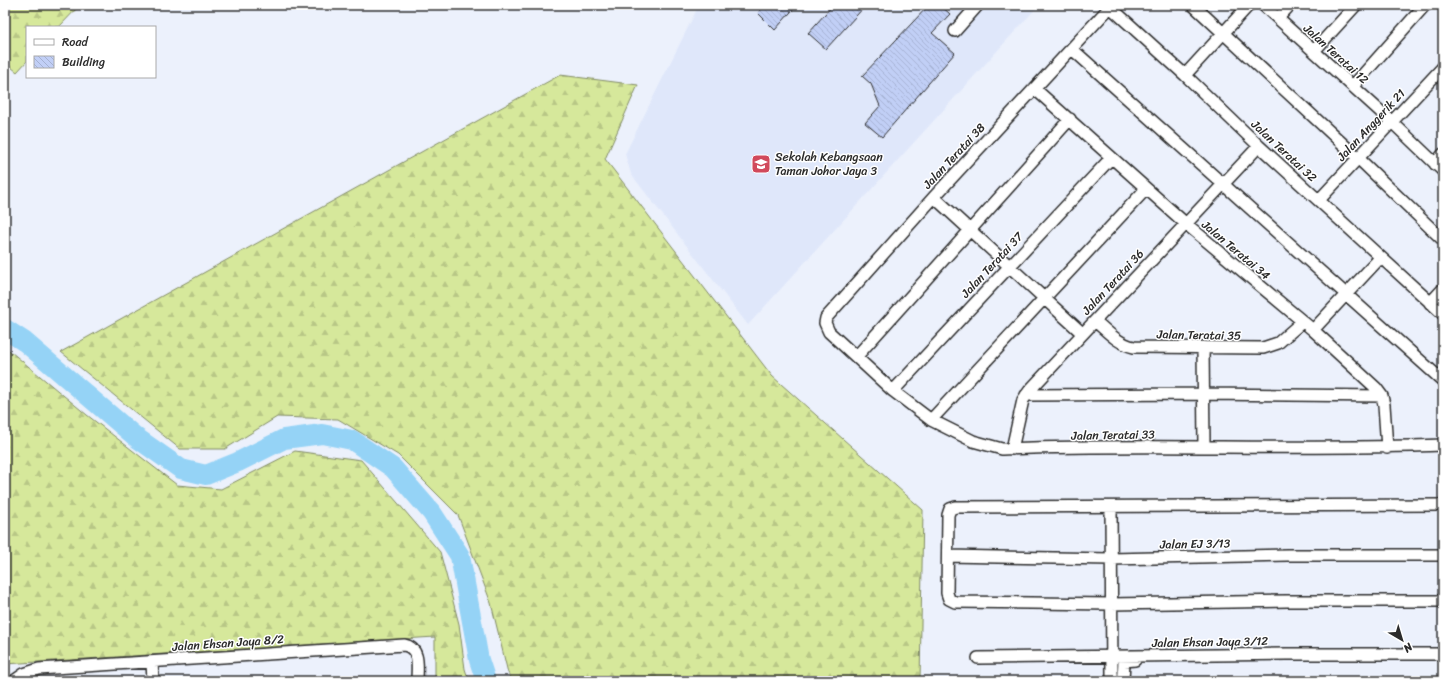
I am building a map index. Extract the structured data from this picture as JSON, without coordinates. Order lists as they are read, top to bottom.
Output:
{
  "streets": {
    "street": [
      "Jalan Teratai 12",
      "Jalan Anggerik 21",
      "Jalan Teratai 32",
      "Jalan Teratai 38",
      "Jalan Teratai 34",
      "Jalan Teratai 37",
      "Jalan Teratai 36",
      "Jalan Teratai 35",
      "Jalan Teratai 33",
      "Jalan EJ 3/13",
      "Jalan Ehsan Jaya 3/12",
      "Jalan Ehsan Jaya 8/2"
    ]
  },
  "crossings": [
    ["Jalan Teratai 12", "Jalan Anggerik 21"],
    ["Jalan Anggerik 21", "Jalan Teratai 32"],
    ["Jalan Teratai 32", "Jalan Teratai 38"],
    ["Jalan Teratai 32", "Jalan Teratai 36"],
    ["Jalan Teratai 38", "Jalan Teratai 34"],
    ["Jalan Teratai 38", "Jalan Teratai 33"],
    ["Jalan Teratai 34", "Jalan Teratai 37"],
    ["Jalan Teratai 34", "Jalan Teratai 36"],
    ["Jalan Teratai 34", "Jalan Teratai 35"],
    ["Jalan Teratai 37", "Jalan Teratai 33"],
    ["Jalan Teratai 36", "Jalan Teratai 35"],
    ["Jalan Teratai 36", "Jalan Teratai 33"]
  ],
  "places": {
    "school or university": ["Sekolah Kebangsaan Taman Johor Jaya 3"]
  },
  "legend": ["Road", "Building"],
  "north": "bottom right"
}
